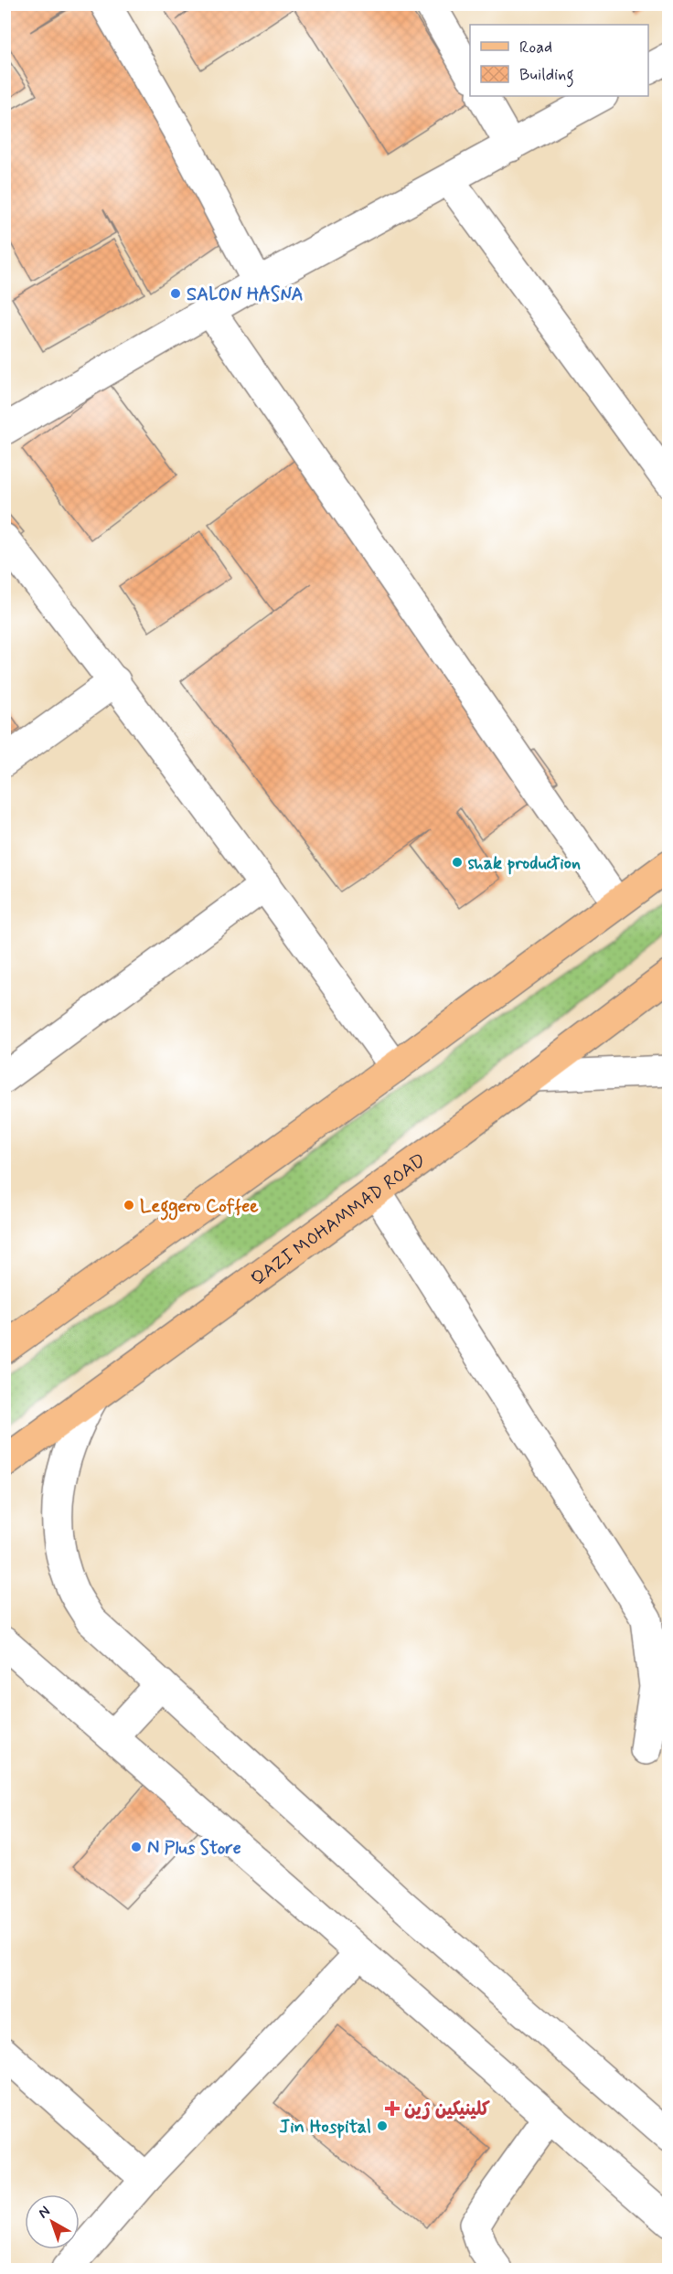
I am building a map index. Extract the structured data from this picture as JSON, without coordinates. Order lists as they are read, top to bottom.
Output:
{
  "streets": {
    "main road": ["QAZI MOHAMMAD ROAD"]
  },
  "places": {
    "other": [
      "SALON HASNA",
      "shak production",
      "Leggero Coffee",
      "N Plus Store",
      "Jin Hospital"
    ],
    "health": ["كلينيكين ژين"]
  },
  "legend": ["Road", "Building"],
  "north": "top left"
}
